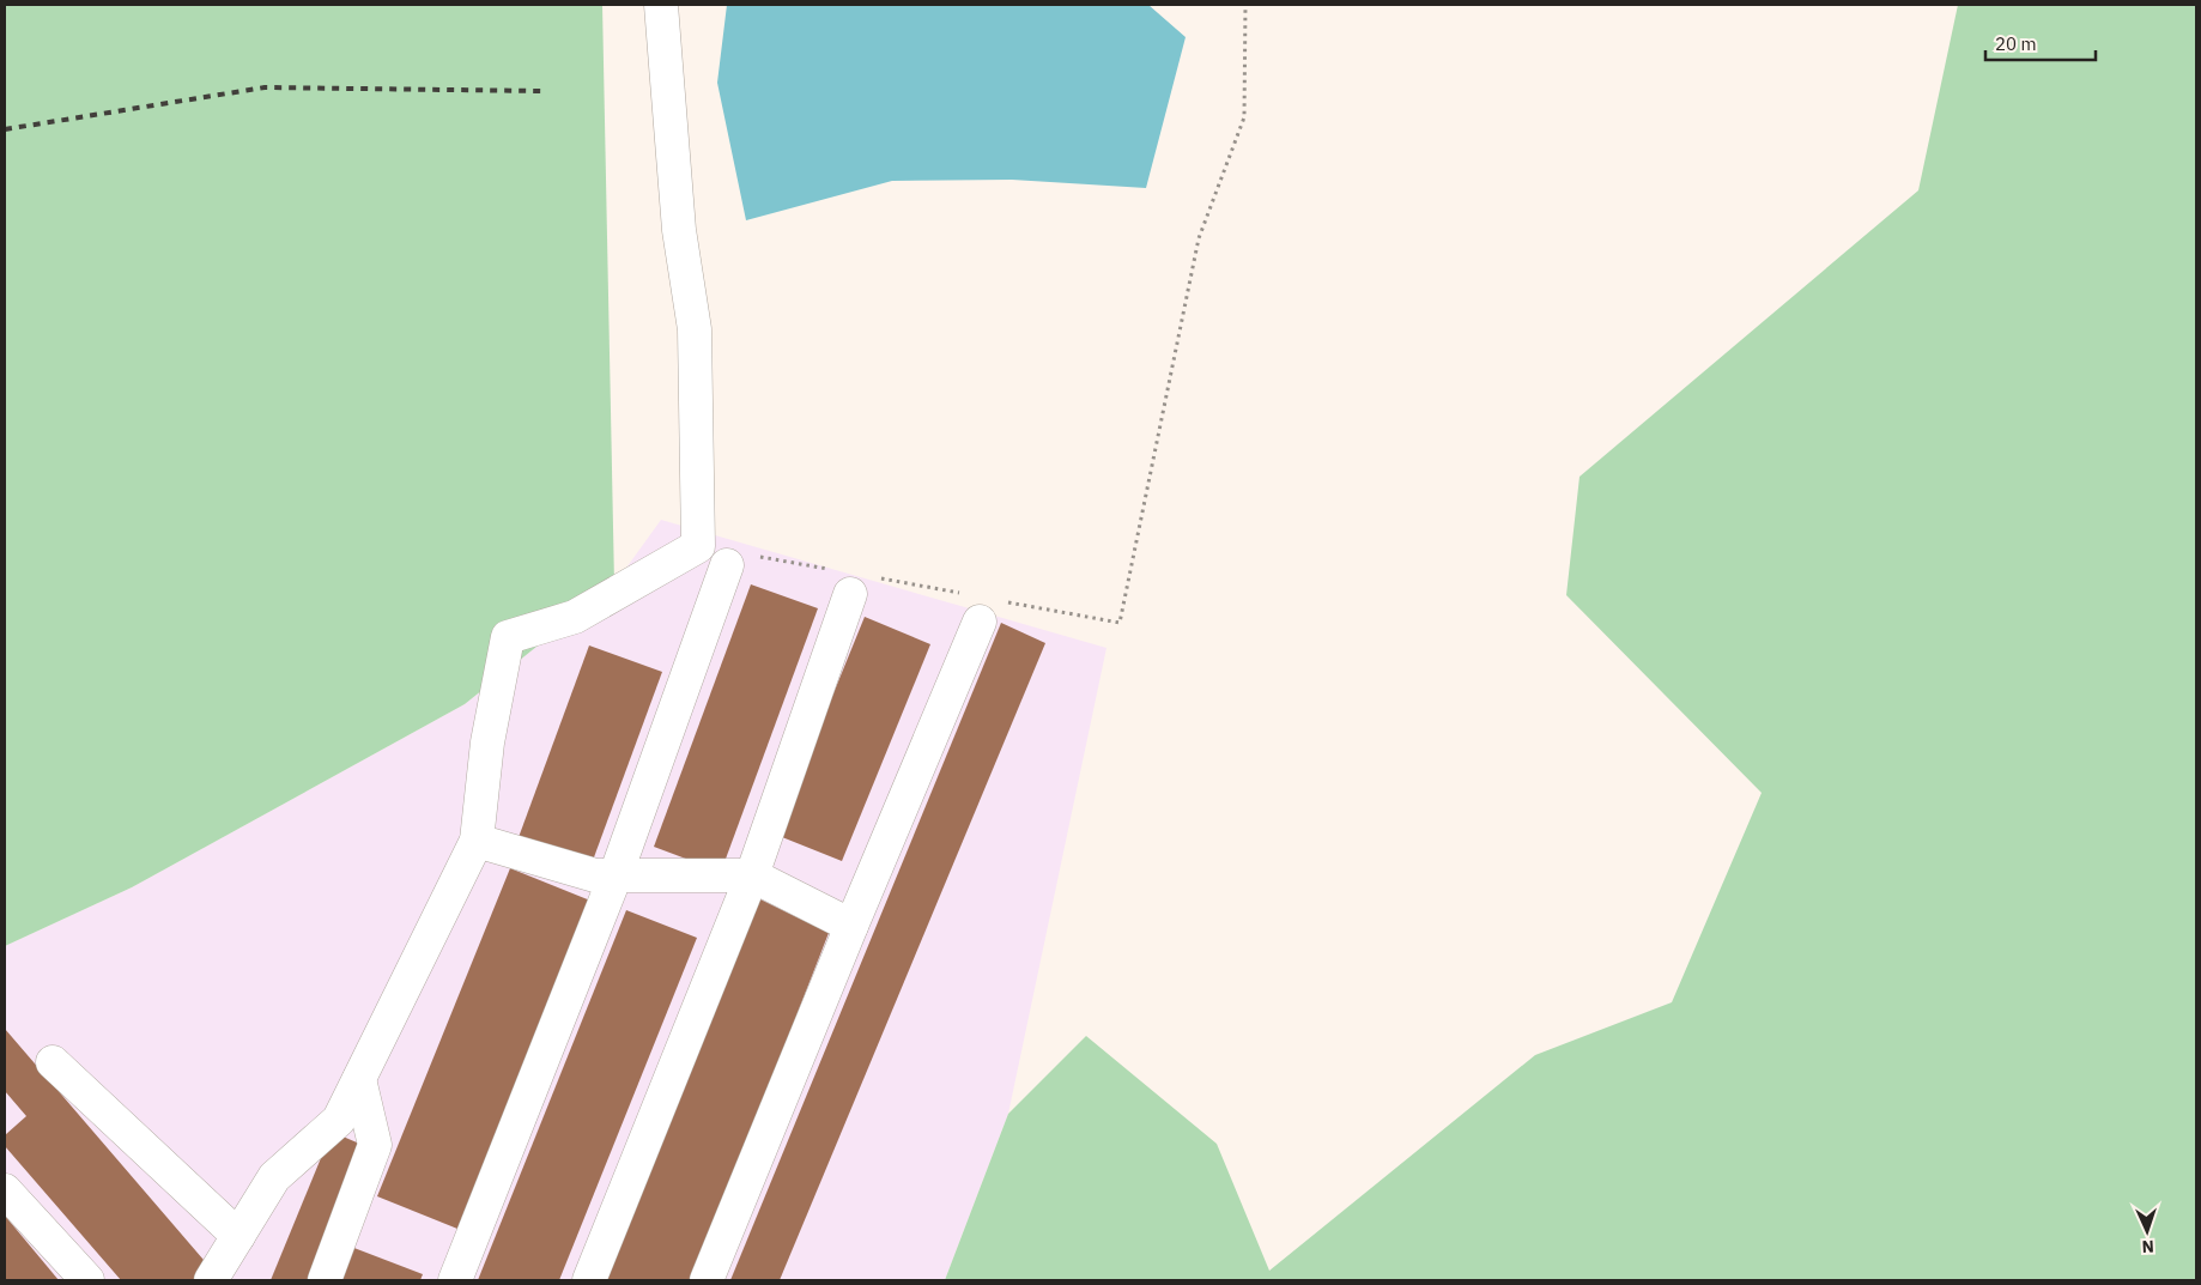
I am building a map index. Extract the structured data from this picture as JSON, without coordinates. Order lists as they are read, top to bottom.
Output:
{
  "scale_bar": "20 m",
  "north": "bottom"
}
